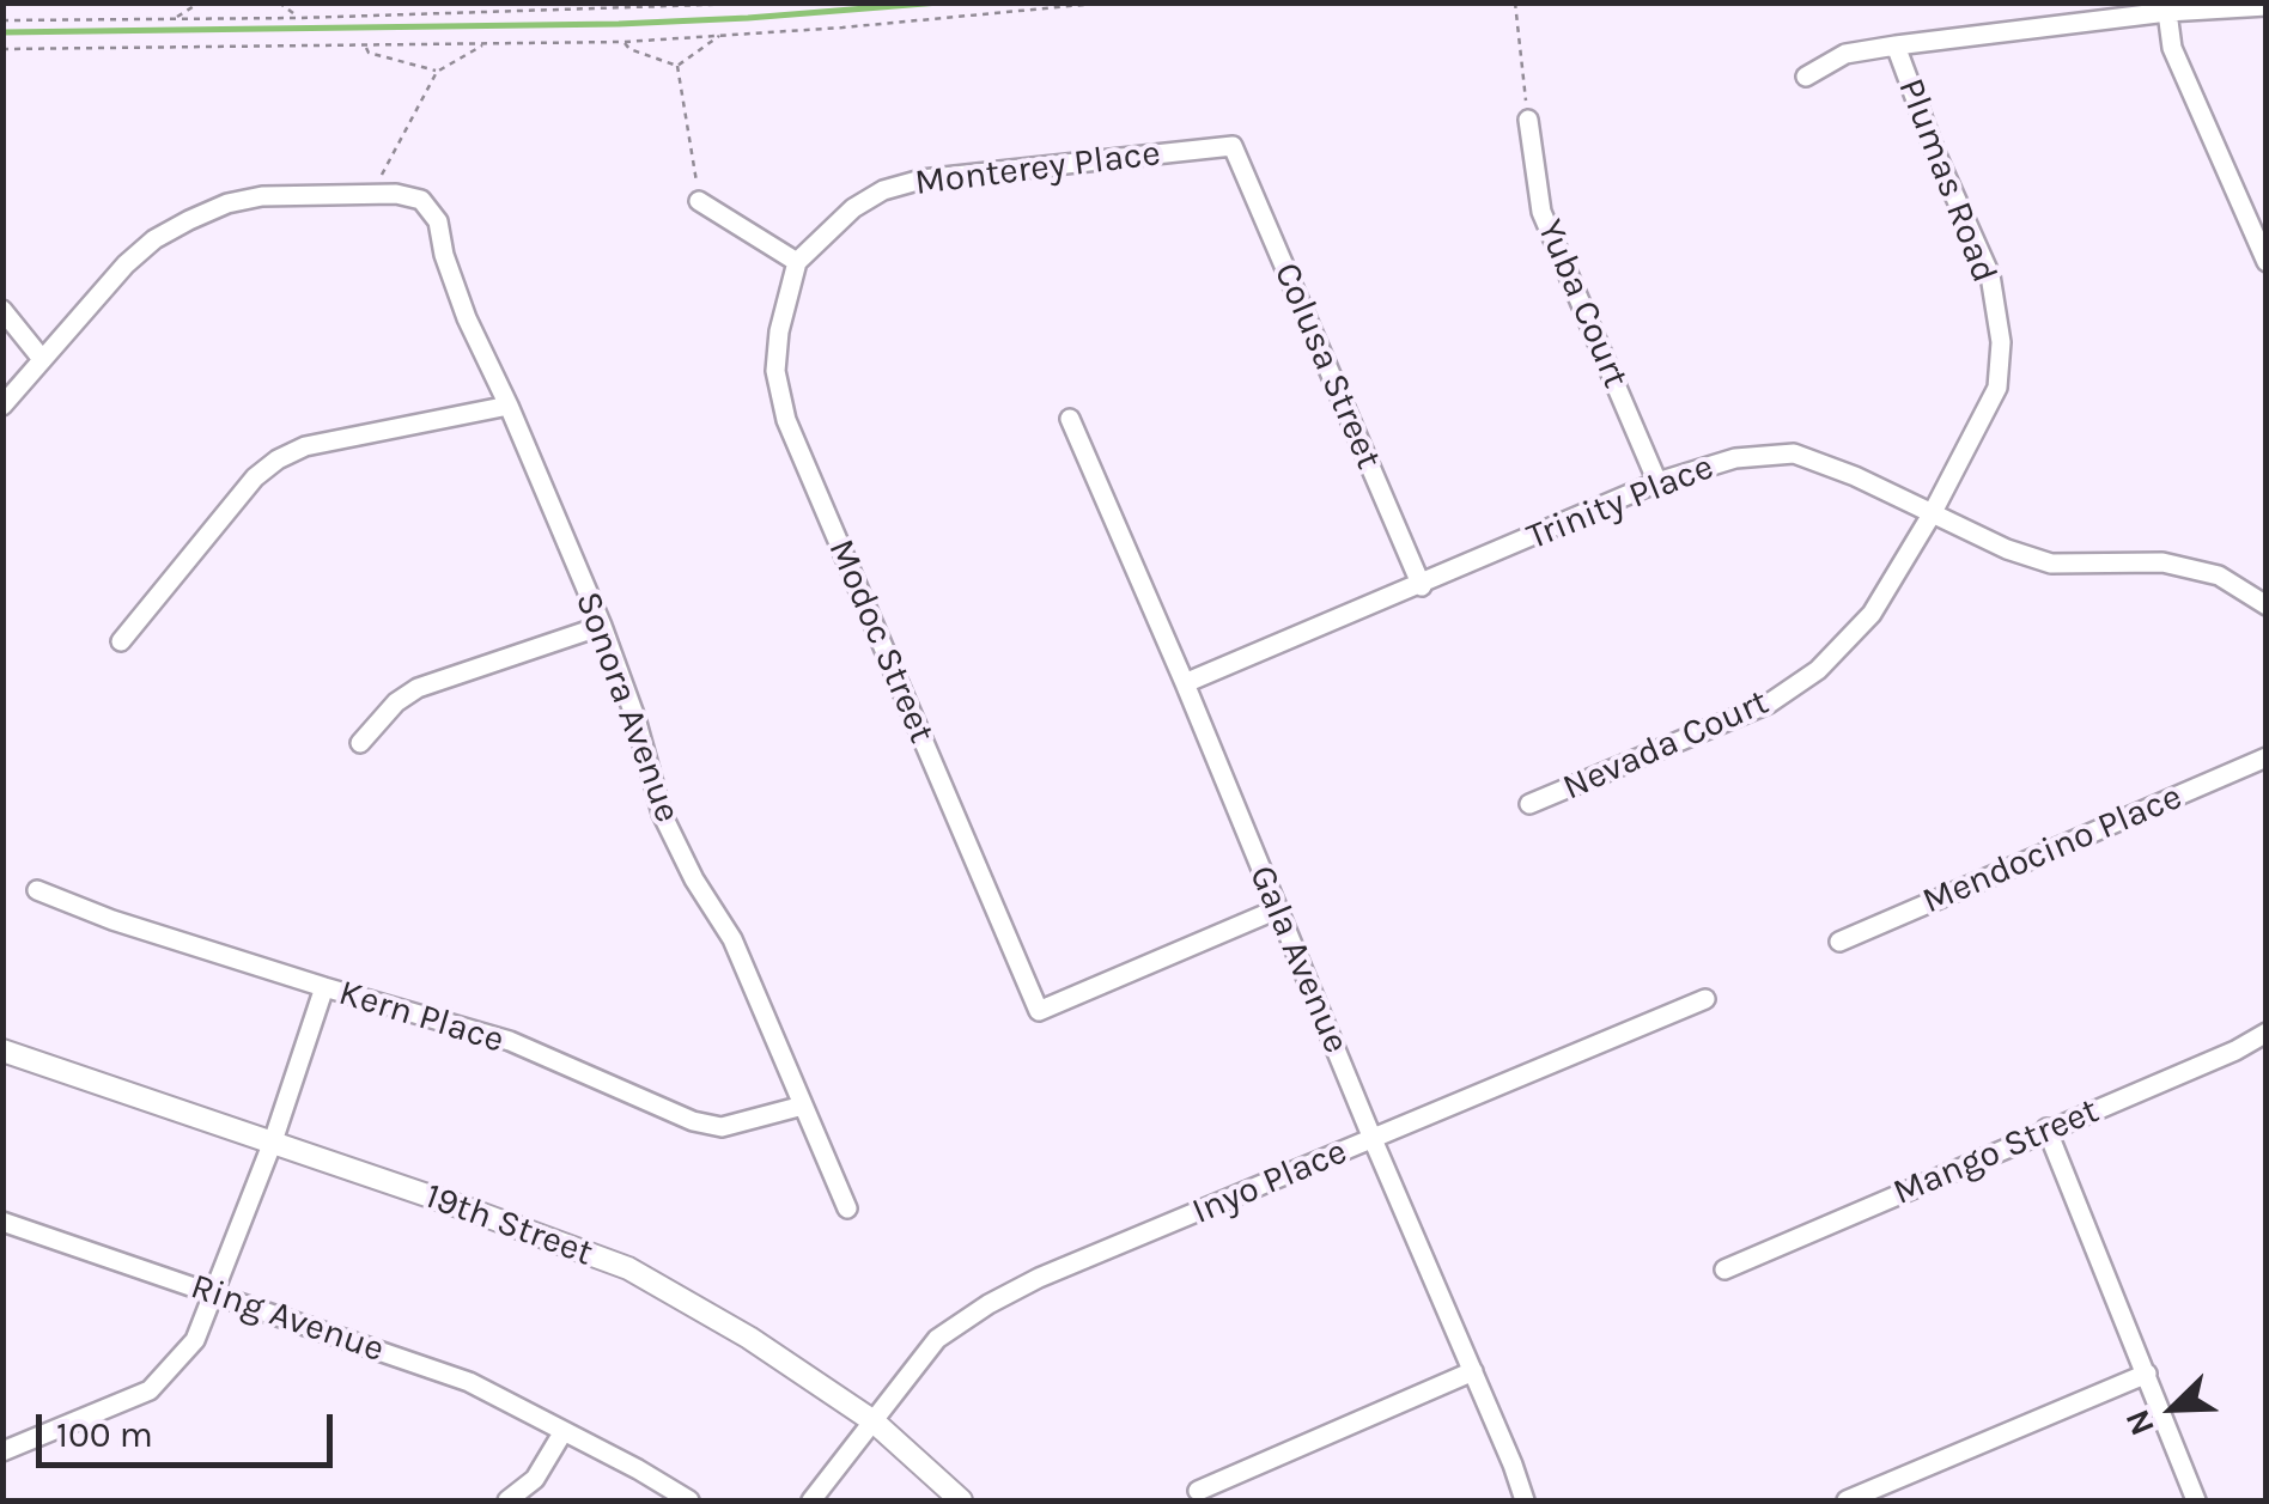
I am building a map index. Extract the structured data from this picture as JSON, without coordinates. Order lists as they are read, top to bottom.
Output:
{
  "streets": {
    "street": [
      "Monterey Place",
      "Plumas Road",
      "Yuba Court",
      "Colusa Street",
      "Trinity Place",
      "Modoc Street",
      "Sonora Avenue",
      "Nevada Court",
      "Mendocino Place",
      "Gala Avenue",
      "Kern Place",
      "Mango Street",
      "Inyo Place",
      "19th Street",
      "Ring Avenue"
    ]
  },
  "crossings": [
    ["Monterey Place", "Colusa Street"],
    ["Monterey Place", "Modoc Street"],
    ["Plumas Road", "Trinity Place"],
    ["Plumas Road", "Nevada Court"],
    ["Yuba Court", "Trinity Place"],
    ["Colusa Street", "Trinity Place"],
    ["Trinity Place", "Nevada Court"],
    ["Trinity Place", "Gala Avenue"],
    ["Modoc Street", "Gala Avenue"],
    ["Sonora Avenue", "Kern Place"],
    ["Gala Avenue", "Inyo Place"],
    ["Inyo Place", "19th Street"]
  ],
  "scale_bar": "100 m",
  "north": "bottom left"
}
